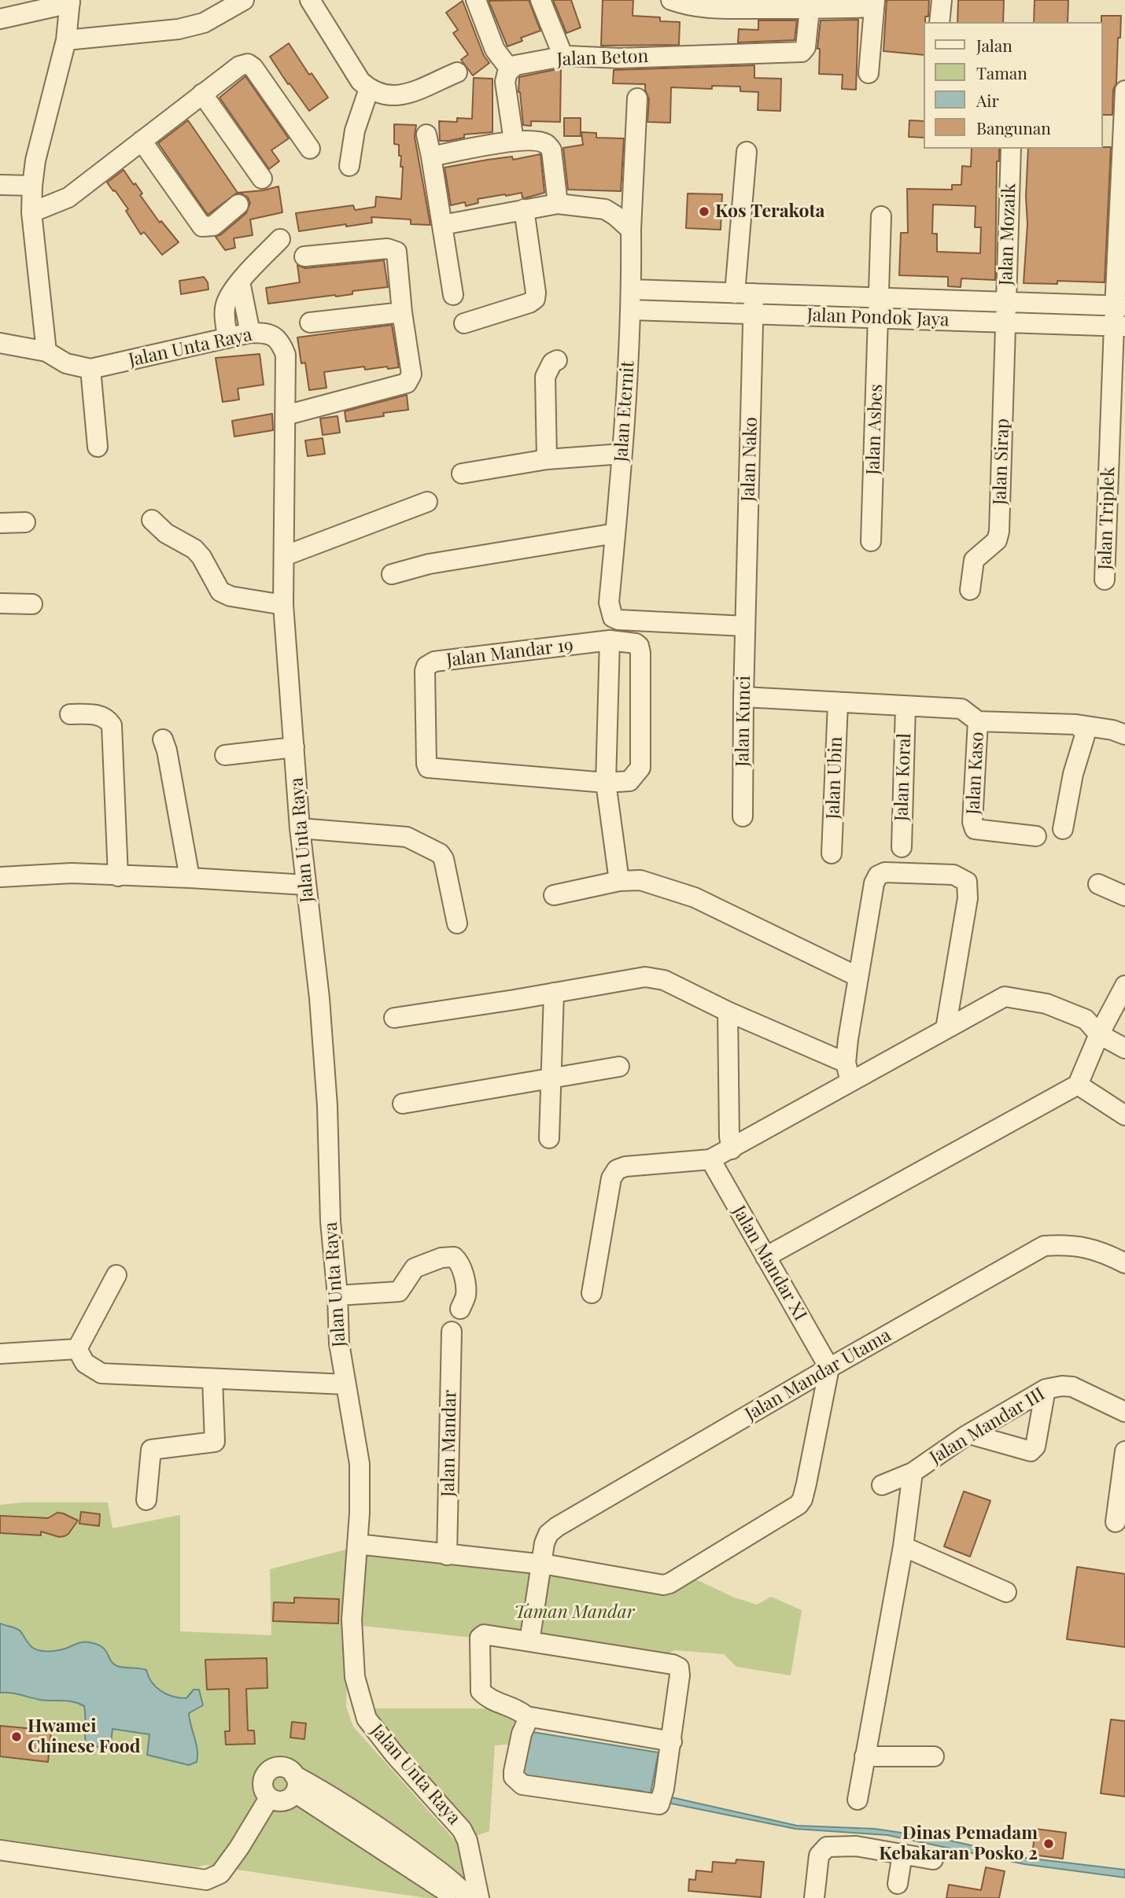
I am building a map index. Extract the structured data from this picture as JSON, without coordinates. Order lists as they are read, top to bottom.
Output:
{
  "streets": {
    "street": [
      "Jalan Beton",
      "Jalan Mozaik",
      "Jalan Pondok Jaya",
      "Jalan Unta Raya",
      "Jalan Eternit",
      "Jalan Asbes",
      "Jalan Nako",
      "Jalan Sirap",
      "Jalan Triplek",
      "Jalan Mandar 19",
      "Jalan Kunci",
      "Jalan Kaso",
      "Jalan Koral",
      "Jalan Ubin",
      "Jalan Mandar XI",
      "Jalan Mandar Utama",
      "Jalan Mandar III",
      "Jalan Mandar"
    ]
  },
  "crossings": [
    ["Jalan Mozaik", "Jalan Pondok Jaya"],
    ["Jalan Mozaik", "Jalan Sirap"],
    ["Jalan Pondok Jaya", "Jalan Eternit"],
    ["Jalan Pondok Jaya", "Jalan Asbes"],
    ["Jalan Pondok Jaya", "Jalan Nako"],
    ["Jalan Pondok Jaya", "Jalan Sirap"],
    ["Jalan Pondok Jaya", "Jalan Triplek"],
    ["Jalan Eternit", "Jalan Nako"],
    ["Jalan Eternit", "Jalan Kunci"],
    ["Jalan Nako", "Jalan Kunci"],
    ["Jalan Mandar XI", "Jalan Mandar Utama"]
  ],
  "parks": ["Taman Mandar"],
  "places": ["Kos Terakota", "Hwamei Chinese Food", "Dinas Pemadam Kebakaran Posko 2"],
  "legend": [
    "Jalan",
    "Taman",
    "Air",
    "Bangunan"
  ]
}
